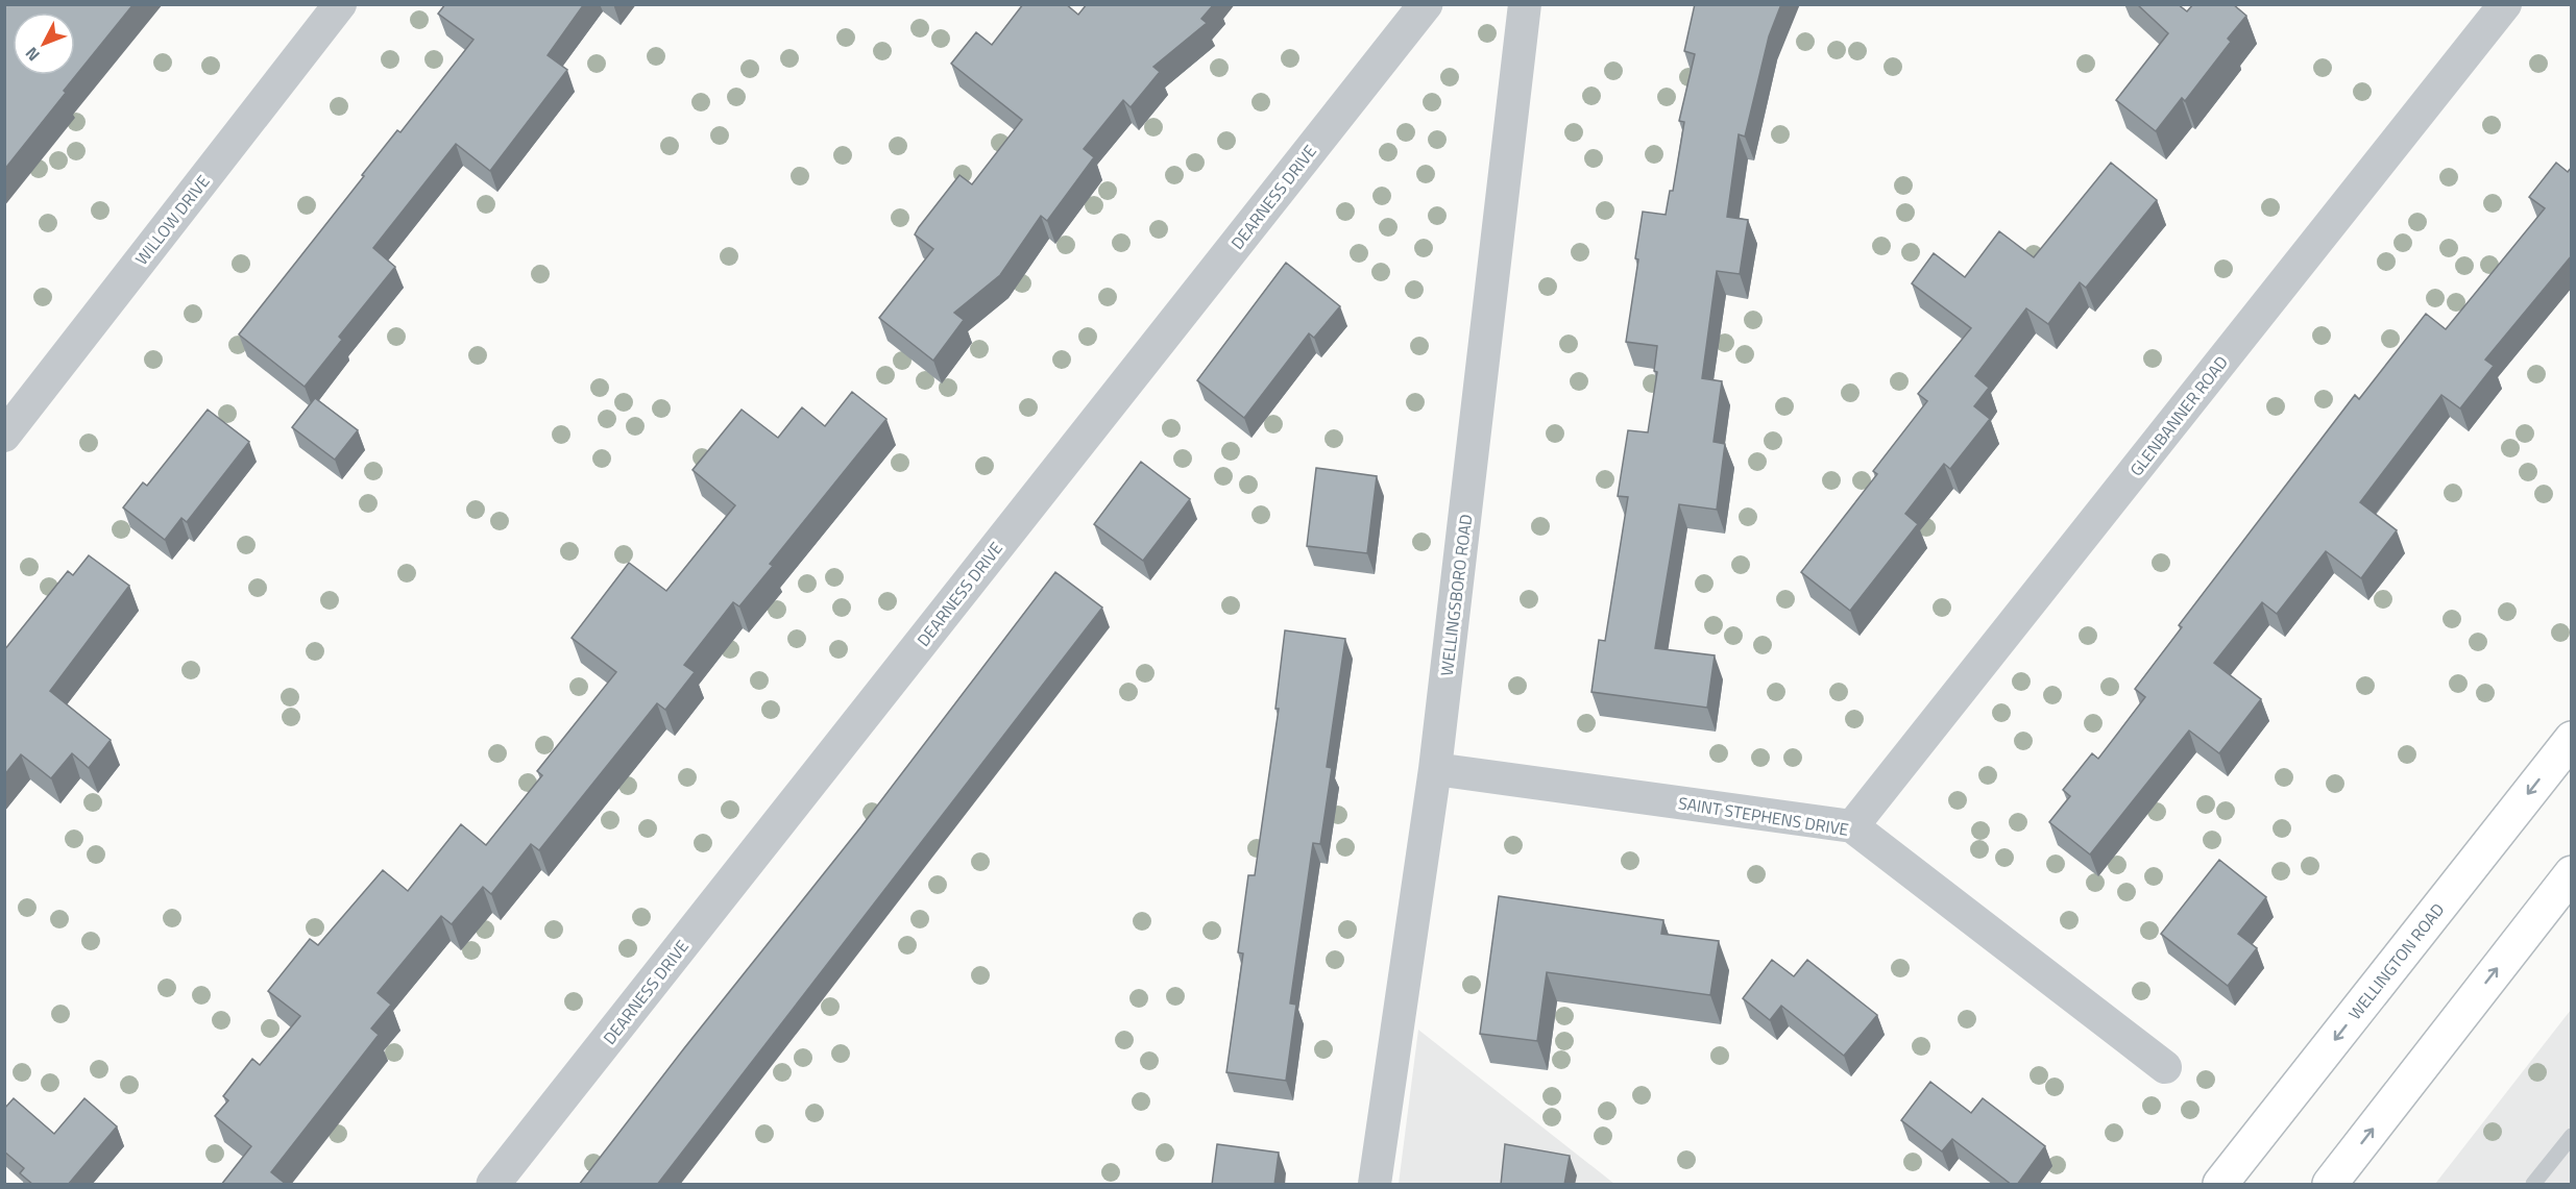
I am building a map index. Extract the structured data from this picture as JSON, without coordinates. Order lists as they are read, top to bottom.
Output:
{
  "streets": {
    "main road": ["WELLINGTON ROAD"],
    "street": [
      "DEARNESS DRIVE",
      "WILLOW DRIVE",
      "GLENBANNER ROAD",
      "WELLINGSBORO ROAD",
      "SAINT STEPHENS DRIVE"
    ]
  },
  "crossings": [
    ["GLENBANNER ROAD", "SAINT STEPHENS DRIVE"],
    ["WELLINGSBORO ROAD", "SAINT STEPHENS DRIVE"]
  ],
  "north": "bottom left"
}
